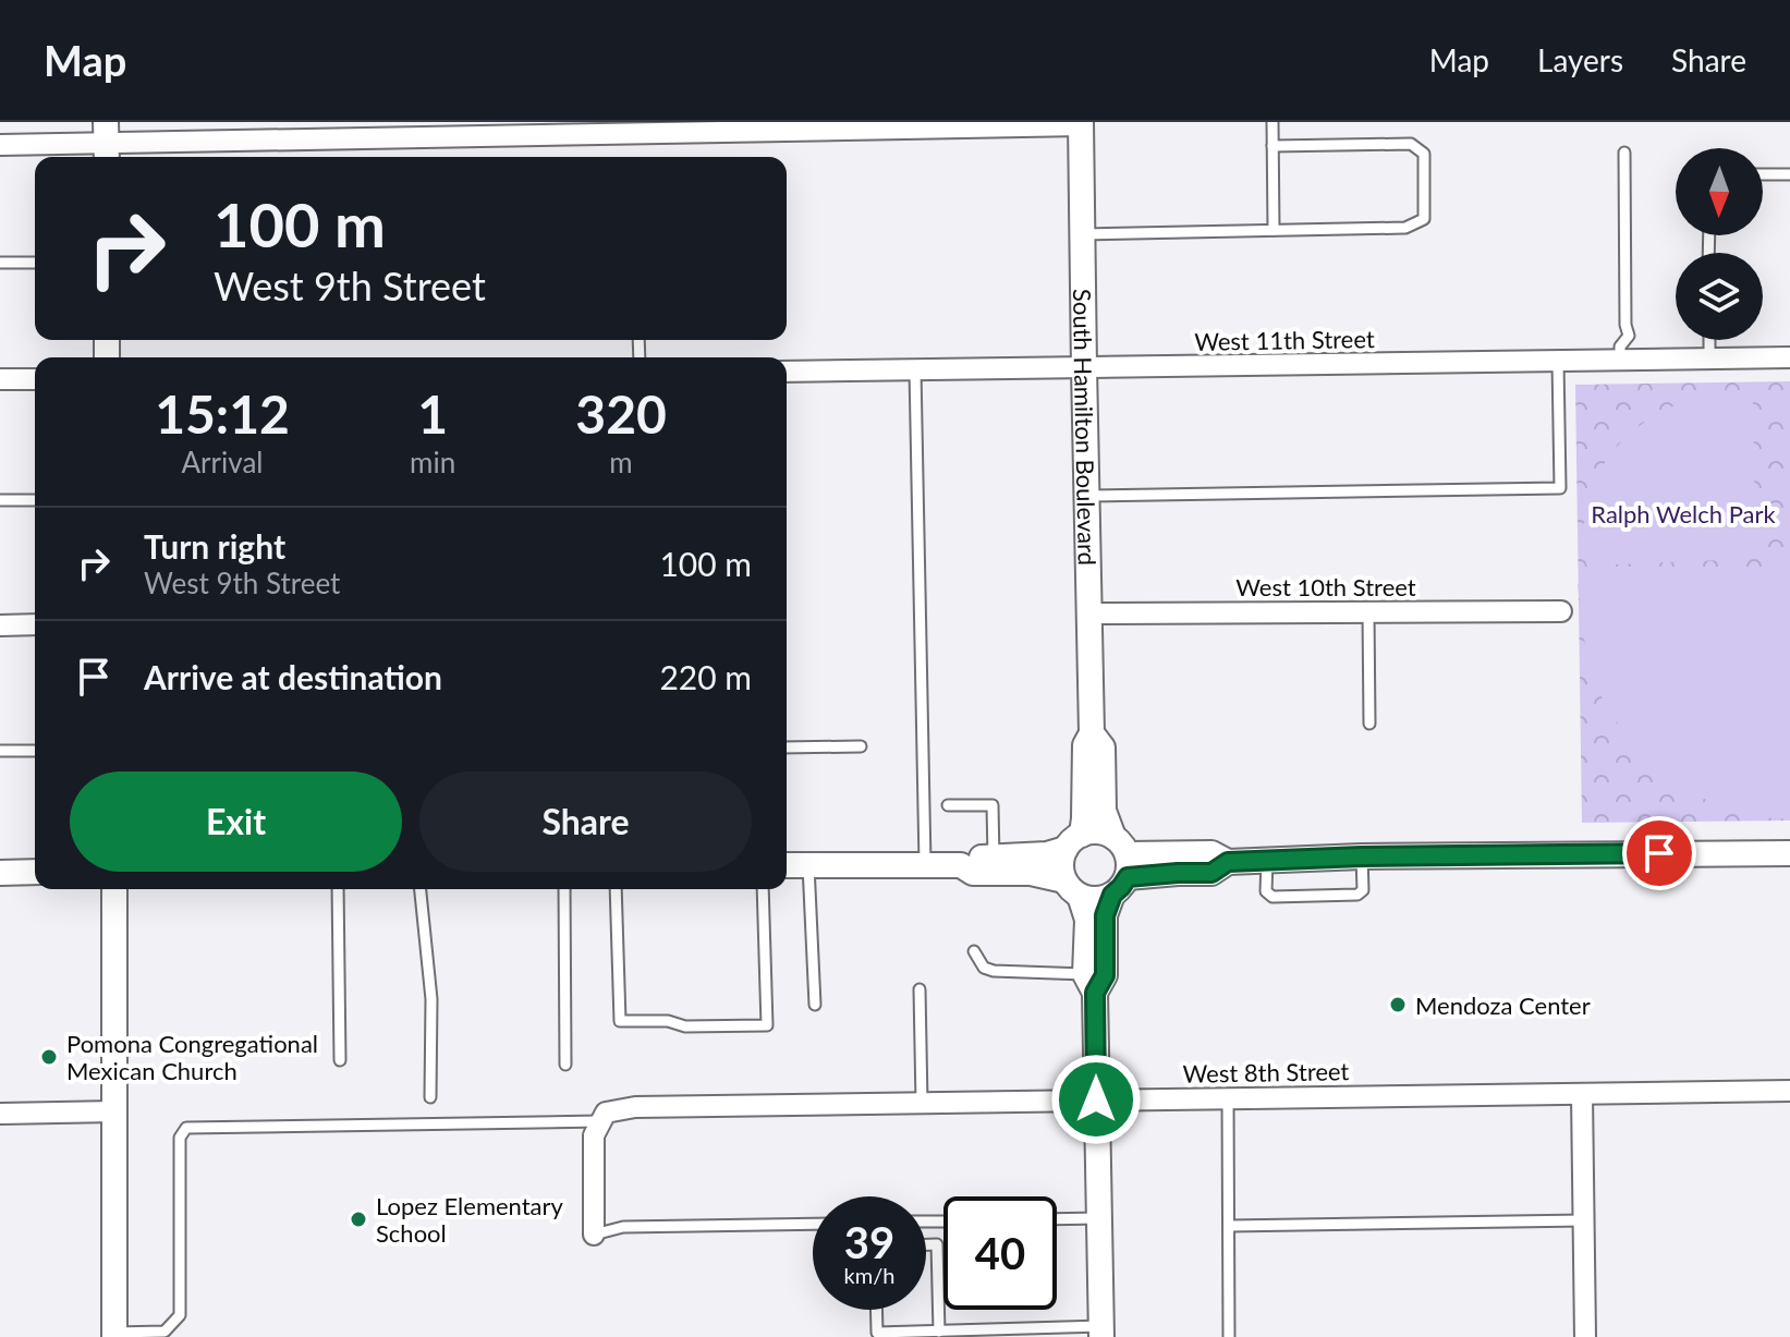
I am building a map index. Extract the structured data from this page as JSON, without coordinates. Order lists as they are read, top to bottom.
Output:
{
  "streets": {
    "street": [
      "West 11th Street",
      "South Hamilton Boulevard",
      "West 10th Street",
      "West 8th Street"
    ]
  },
  "crossings": [
    ["West 11th Street", "South Hamilton Boulevard"],
    ["South Hamilton Boulevard", "West 10th Street"],
    ["South Hamilton Boulevard", "West 8th Street"]
  ],
  "parks": ["Ralph Welch Park"],
  "places": ["Mendoza Center", "Pomona Congregational Mexican Church", "Lopez Elementary School"],
  "north": "bottom",
  "page": {
    "header": "Map",
    "nav": ["Map", "Layers", "Share"],
    "turn": ["100 m", "West 9th Street"],
    "eta": [
      "15:12",
      "Arrival",
      "1",
      "min",
      "320",
      "m"
    ],
    "list": [
      {
        "name": "Turn right",
        "note": "West 9th Street",
        "value": "100 m"
      },
      {
        "name": "Arrive at destination",
        "value": "220 m"
      }
    ],
    "buttons": ["Exit", "Share"],
    "speed": "39 km/h",
    "limit": "40"
  }
}
